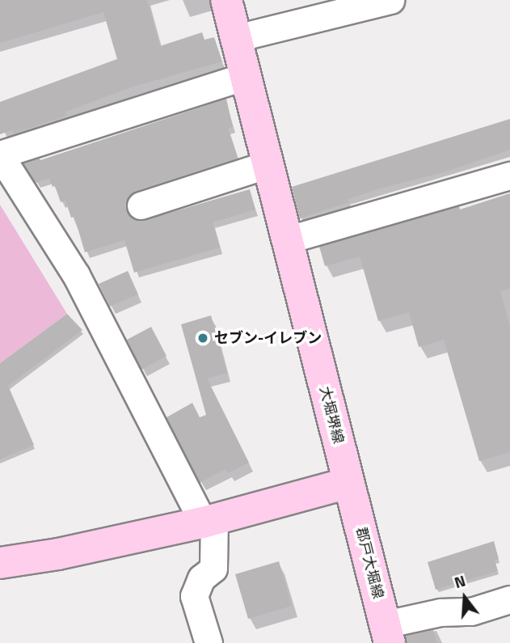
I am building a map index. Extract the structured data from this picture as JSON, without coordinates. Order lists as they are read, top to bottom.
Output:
{
  "streets": {
    "main road": ["大堀堺線", "郡戸大堀線"]
  },
  "crossings": [
    ["大堀堺線", "郡戸大堀線"]
  ],
  "places": ["セブン-イレブン"],
  "north": "top"
}
